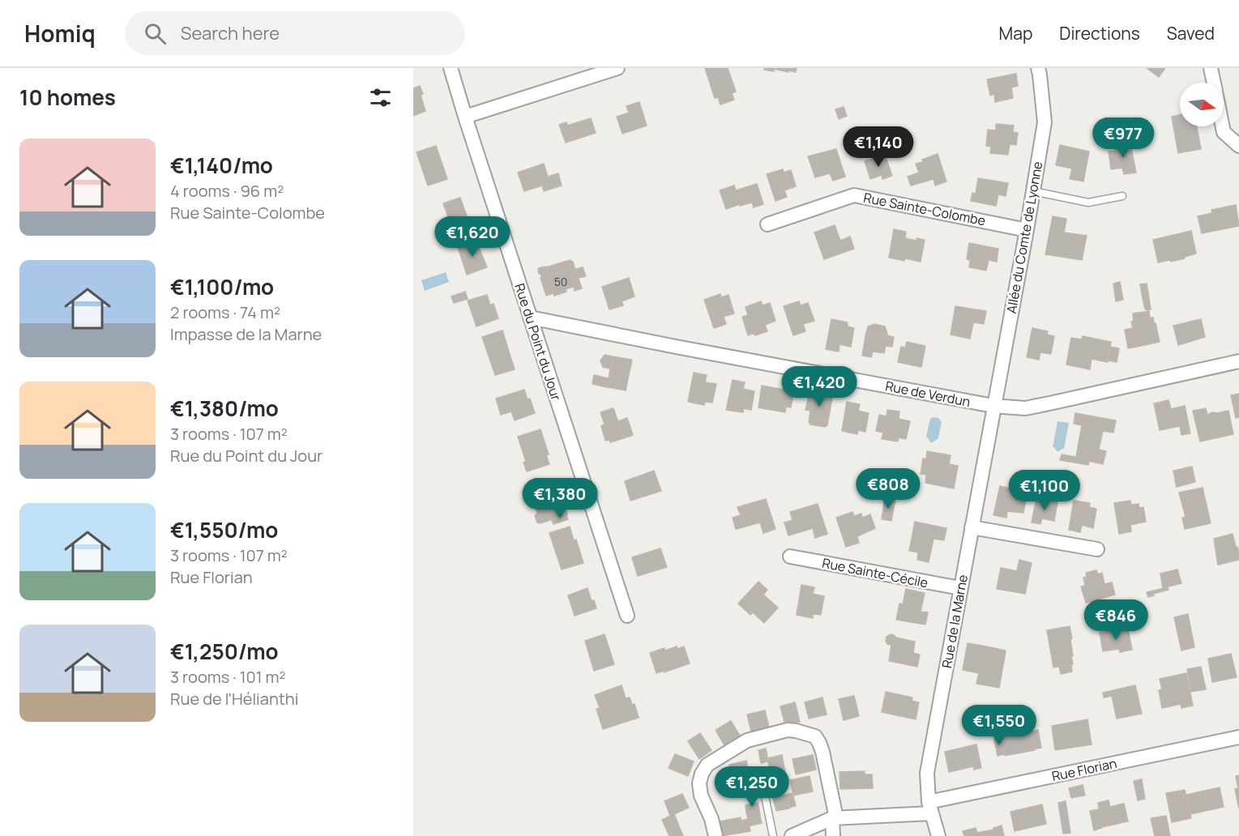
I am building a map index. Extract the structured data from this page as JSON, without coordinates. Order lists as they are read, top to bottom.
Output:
{
  "streets": {
    "street": [
      "Rue Sainte-Colombe",
      "Allée du Comte de Lyonne",
      "Rue du Point du Jour",
      "Rue de Verdun",
      "Rue Sainte-Cécile",
      "Rue de la Marne",
      "Rue Florian"
    ]
  },
  "crossings": [
    ["Rue Sainte-Colombe", "Allée du Comte de Lyonne"],
    ["Allée du Comte de Lyonne", "Rue de Verdun"],
    ["Allée du Comte de Lyonne", "Rue de la Marne"],
    ["Rue du Point du Jour", "Rue de Verdun"],
    ["Rue de Verdun", "Rue de la Marne"],
    ["Rue Sainte-Cécile", "Rue de la Marne"],
    ["Rue de la Marne", "Rue Florian"]
  ],
  "house_numbers": ["50"],
  "north": "right",
  "page": {
    "header": "Homiq",
    "search": "Search here",
    "nav": ["Map", "Directions", "Saved"],
    "heading": "10 homes",
    "price": [
      "€977",
      "€1,140",
      "€1,620",
      "€1,420",
      "€808",
      "€1,100",
      "€1,380",
      "€846",
      "€1,550",
      "€1,250"
    ],
    "list": [
      {
        "name": "€1,140/mo",
        "note": "4 rooms · 96 m² · Rue Sainte-Colombe"
      },
      {
        "name": "€1,100/mo",
        "note": "2 rooms · 74 m² · Impasse de la Marne"
      },
      {
        "name": "€1,380/mo",
        "note": "3 rooms · 107 m² · Rue du Point du Jour"
      },
      {
        "name": "€1,550/mo",
        "note": "3 rooms · 107 m² · Rue Florian"
      },
      {
        "name": "€1,250/mo",
        "note": "3 rooms · 101 m² · Rue de l'Hélianthi"
      }
    ]
  }
}
